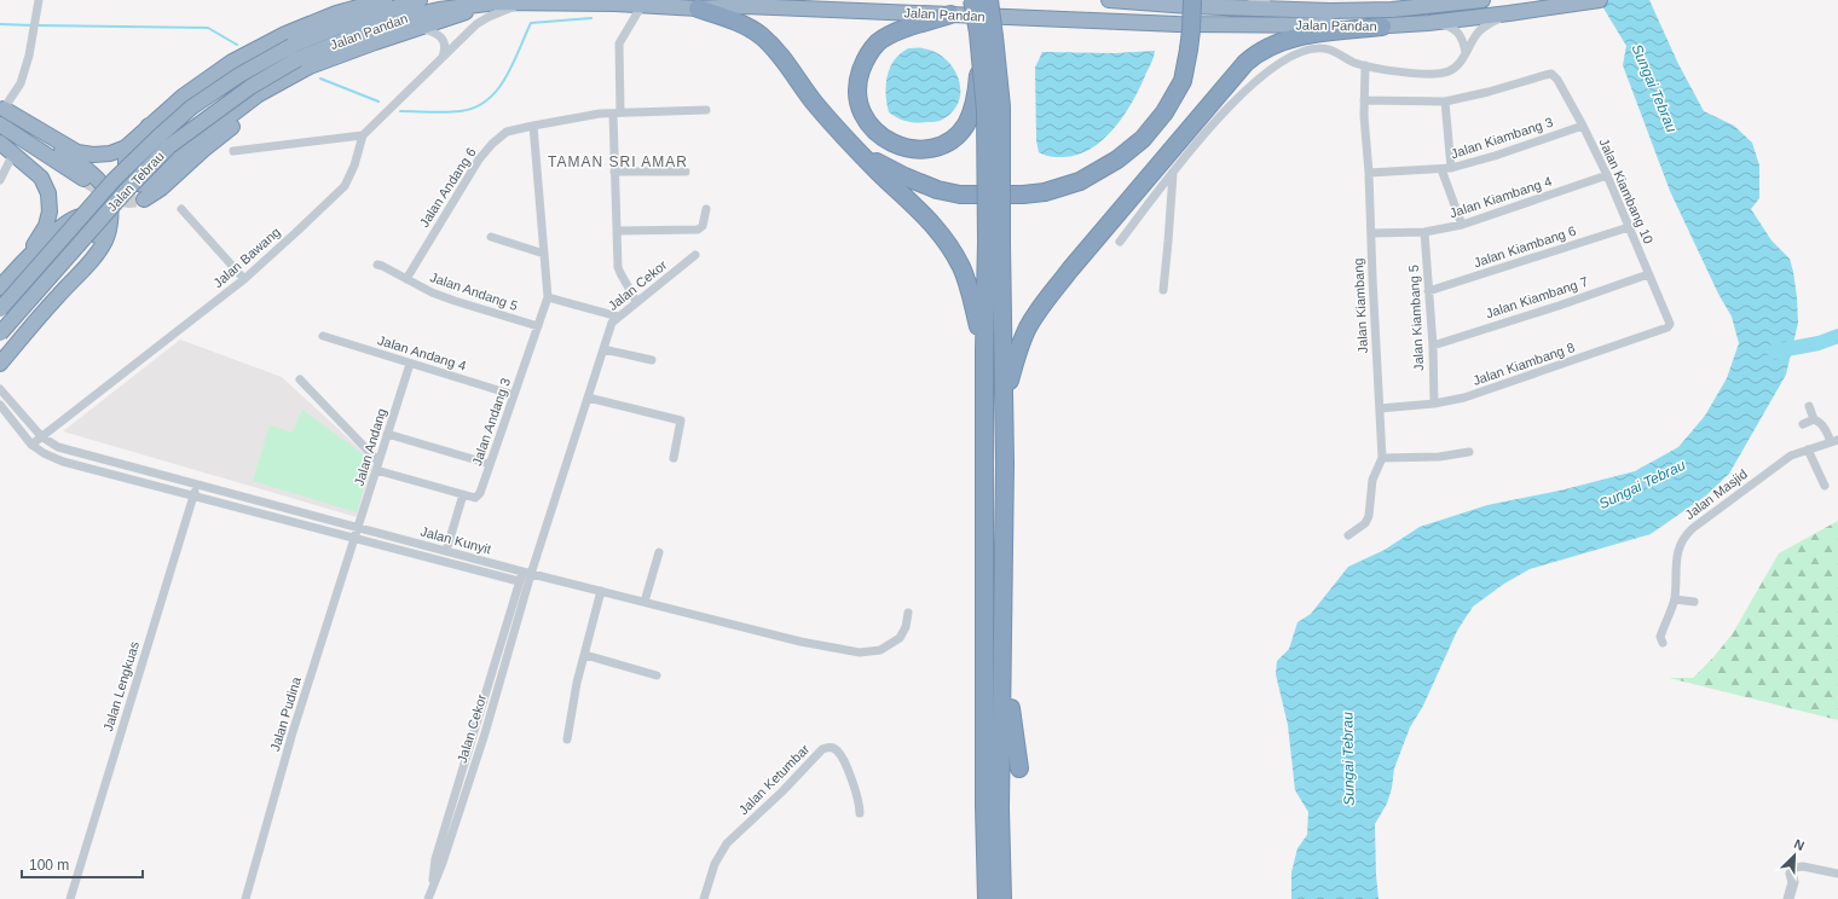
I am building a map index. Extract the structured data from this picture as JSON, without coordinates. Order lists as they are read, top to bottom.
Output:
{
  "streets": {
    "highway": ["Jalan Pandan", "Jalan Tebrau"],
    "street": [
      "Jalan Kiambang 3",
      "Jalan Andang 6",
      "Jalan Kiambang 10",
      "Jalan Kiambang 4",
      "Jalan Kiambang 6",
      "Jalan Bawang",
      "Jalan Cekor",
      "Jalan Andang 5",
      "Jalan Kiambang 7",
      "Jalan Kiambang",
      "Jalan Kiambang 5",
      "Jalan Andang 4",
      "Jalan Kiambang 8",
      "Jalan Andang 3",
      "Jalan Andang",
      "Jalan Masjid",
      "Jalan Kunyit",
      "Jalan Lengkuas",
      "Jalan Pudina",
      "Jalan Ketumbar"
    ]
  },
  "crossings": [
    ["Jalan Pandan", "Jalan Tebrau"],
    ["Jalan Kiambang 3", "Jalan Kiambang 10"],
    ["Jalan Kiambang 3", "Jalan Kiambang"],
    ["Jalan Andang 6", "Jalan Andang 5"],
    ["Jalan Andang 6", "Jalan Andang 3"],
    ["Jalan Kiambang 10", "Jalan Kiambang 4"],
    ["Jalan Kiambang 10", "Jalan Kiambang 6"],
    ["Jalan Kiambang 10", "Jalan Kiambang 7"],
    ["Jalan Kiambang 10", "Jalan Kiambang 8"],
    ["Jalan Kiambang 4", "Jalan Kiambang"],
    ["Jalan Kiambang 4", "Jalan Kiambang 5"],
    ["Jalan Kiambang 6", "Jalan Kiambang 5"],
    ["Jalan Bawang", "Jalan Kunyit"],
    ["Jalan Cekor", "Jalan Kunyit"],
    ["Jalan Andang 5", "Jalan Andang 3"],
    ["Jalan Kiambang 7", "Jalan Kiambang 5"],
    ["Jalan Kiambang", "Jalan Kiambang 8"],
    ["Jalan Kiambang 5", "Jalan Kiambang 8"],
    ["Jalan Andang 4", "Jalan Andang 3"],
    ["Jalan Andang 4", "Jalan Andang"],
    ["Jalan Andang", "Jalan Kunyit"],
    ["Jalan Andang", "Jalan Pudina"],
    ["Jalan Kunyit", "Jalan Lengkuas"],
    ["Jalan Kunyit", "Jalan Pudina"]
  ],
  "districts": ["TAMAN SRI AMAR"],
  "water": ["Sungai Tebrau"],
  "scale_bar": "100 m",
  "north": "top right"
}
